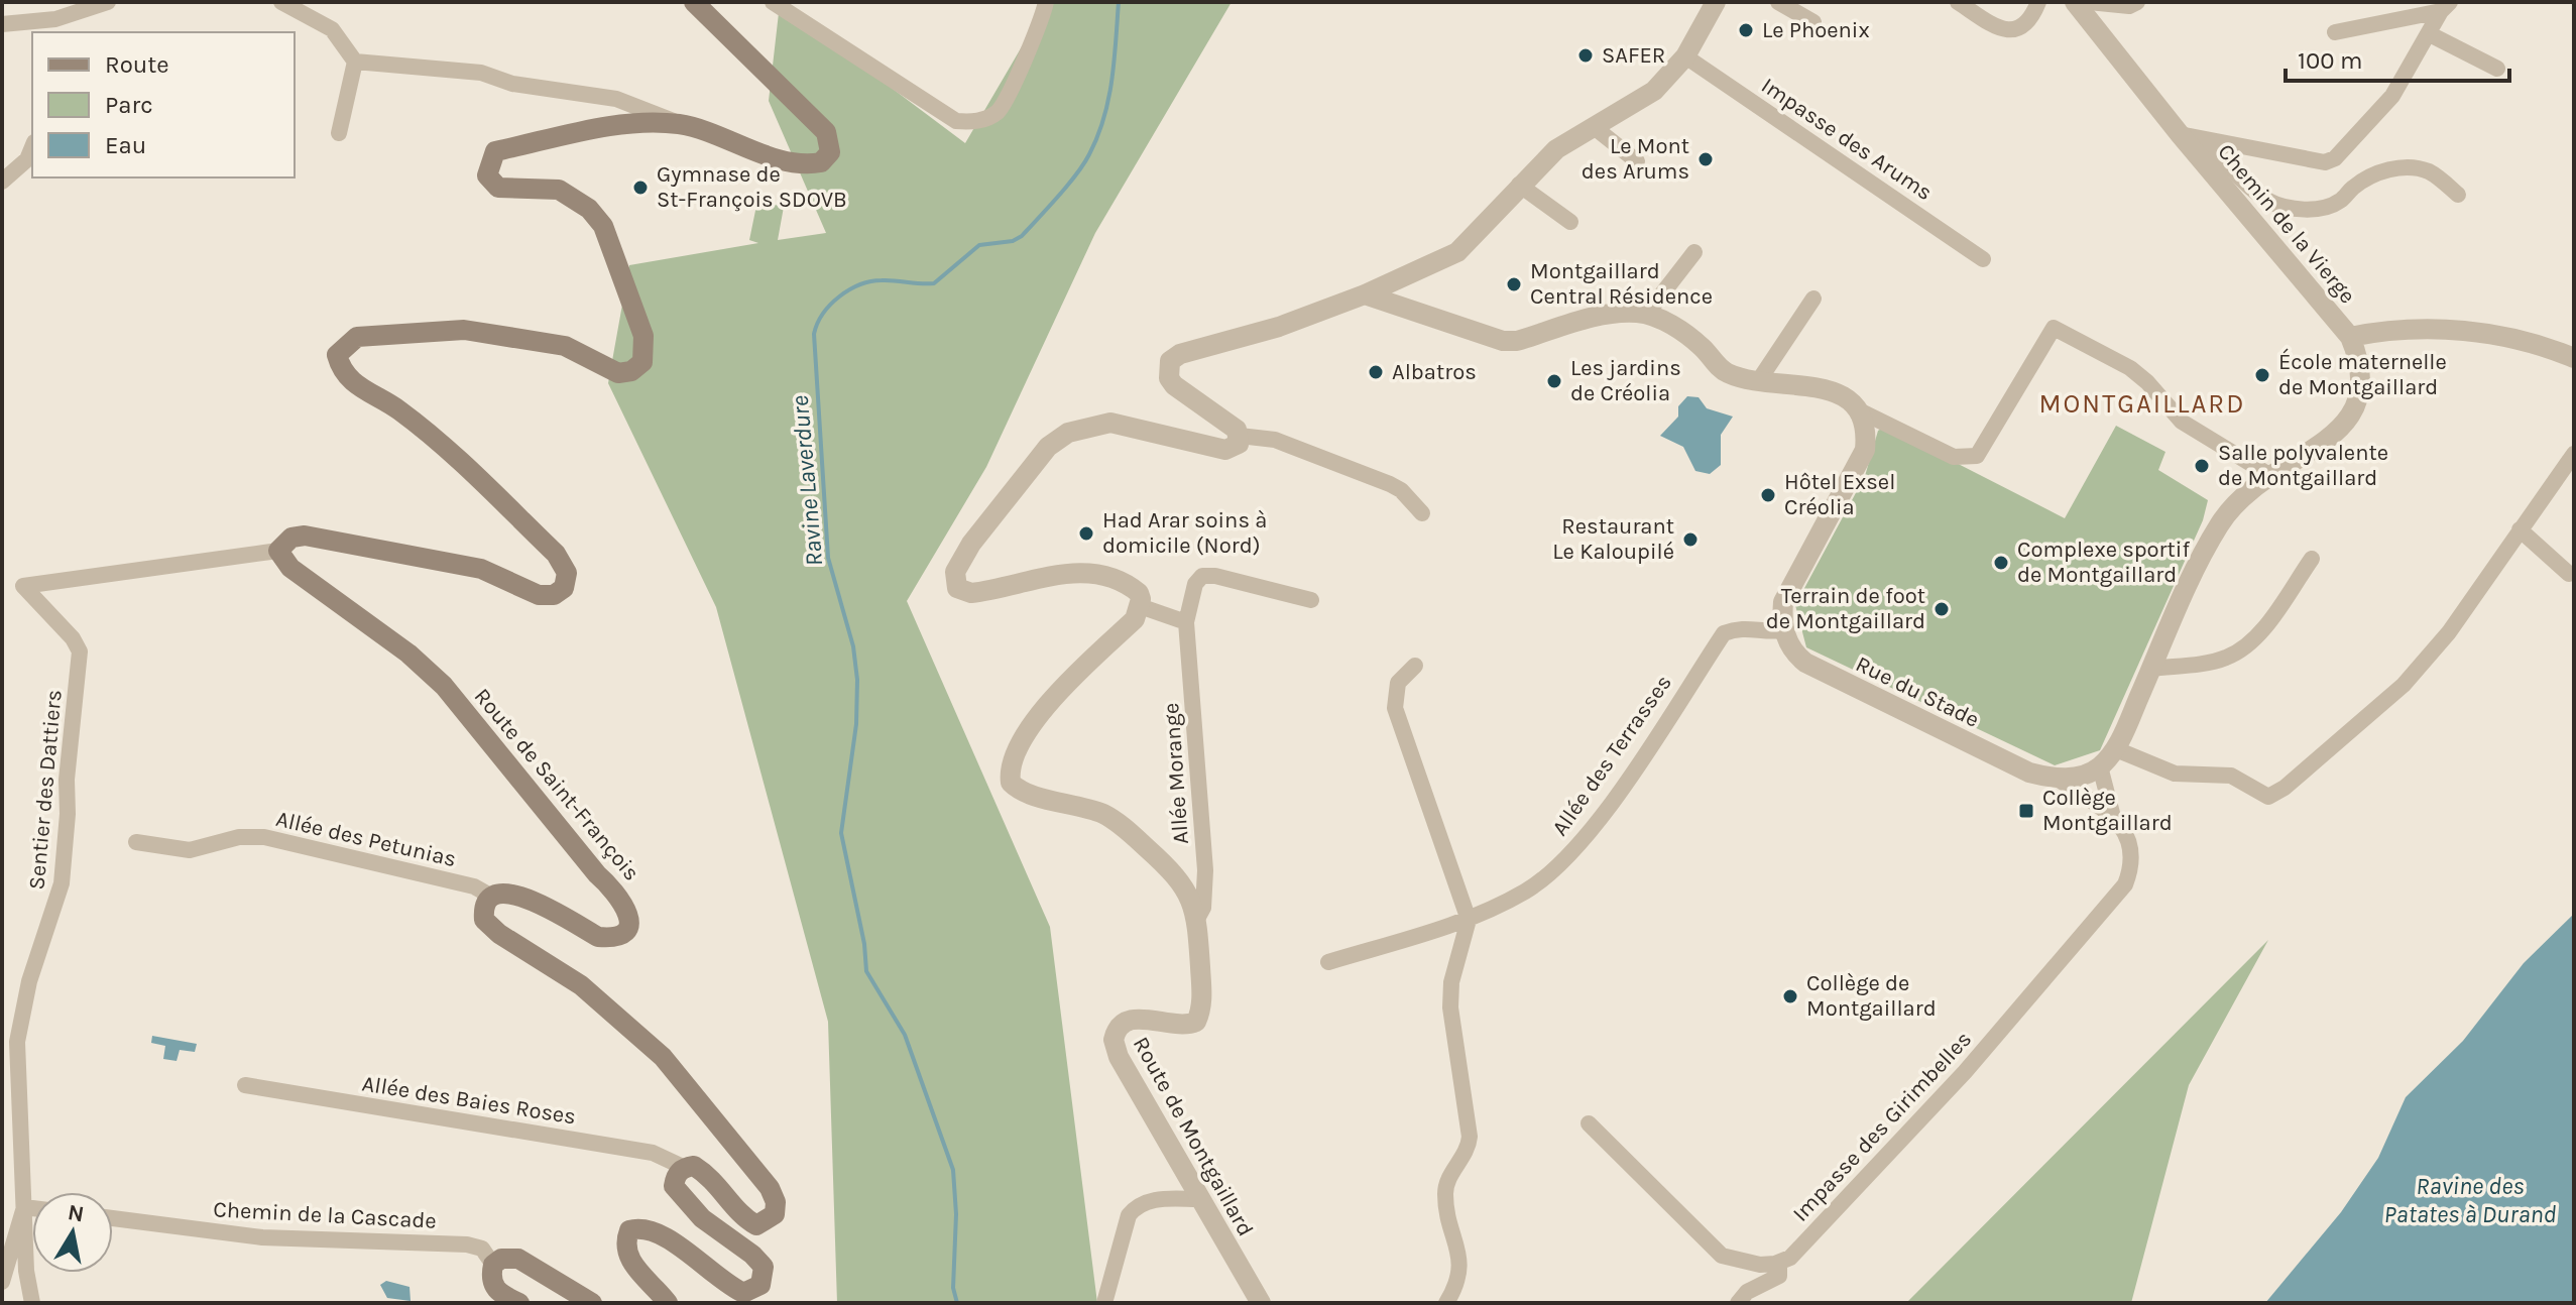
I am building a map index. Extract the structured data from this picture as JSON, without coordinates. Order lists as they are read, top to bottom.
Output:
{
  "streets": {
    "main road": ["Route de Saint-François"],
    "street": [
      "Impasse des Arums",
      "Chemin de la Vierge",
      "Rue du Stade",
      "Allée des Terrasses",
      "Allée Morange",
      "Sentier des Dattiers",
      "Allée des Petunias",
      "Allée des Baies Roses",
      "Impasse des Girimbelles",
      "Route de Montgaillard",
      "Chemin de la Cascade"
    ]
  },
  "crossings": [
    ["Rue du Stade", "Allée des Terrasses"],
    ["Rue du Stade", "Impasse des Girimbelles"],
    ["Allée Morange", "Route de Montgaillard"],
    ["Route de Saint-François", "Sentier des Dattiers"],
    ["Route de Saint-François", "Allée des Petunias"]
  ],
  "districts": ["MONTGAILLARD"],
  "water": ["Ravine Laverdure", "Ravine des Patates à Durand"],
  "places": {
    "other": [
      "Le Phoenix",
      "SAFER",
      "Le Mont des Arums",
      "Gymnase de St-François SDOVB",
      "Montgaillard Central Résidence",
      "Albatros",
      "École maternelle de Montgaillard",
      "Les jardins de Créolia",
      "Salle polyvalente de Montgaillard",
      "Hôtel Exsel Créolia",
      "Had Arar soins à domicile (Nord)",
      "Restaurant Le Kaloupilé",
      "Complexe sportif de Montgaillard",
      "Terrain de foot de Montgaillard",
      "Collège de Montgaillard"
    ],
    "transit": ["Collège Montgaillard"]
  },
  "legend": ["Route", "Parc", "Eau"],
  "scale_bar": "100 m",
  "north": "top"
}
